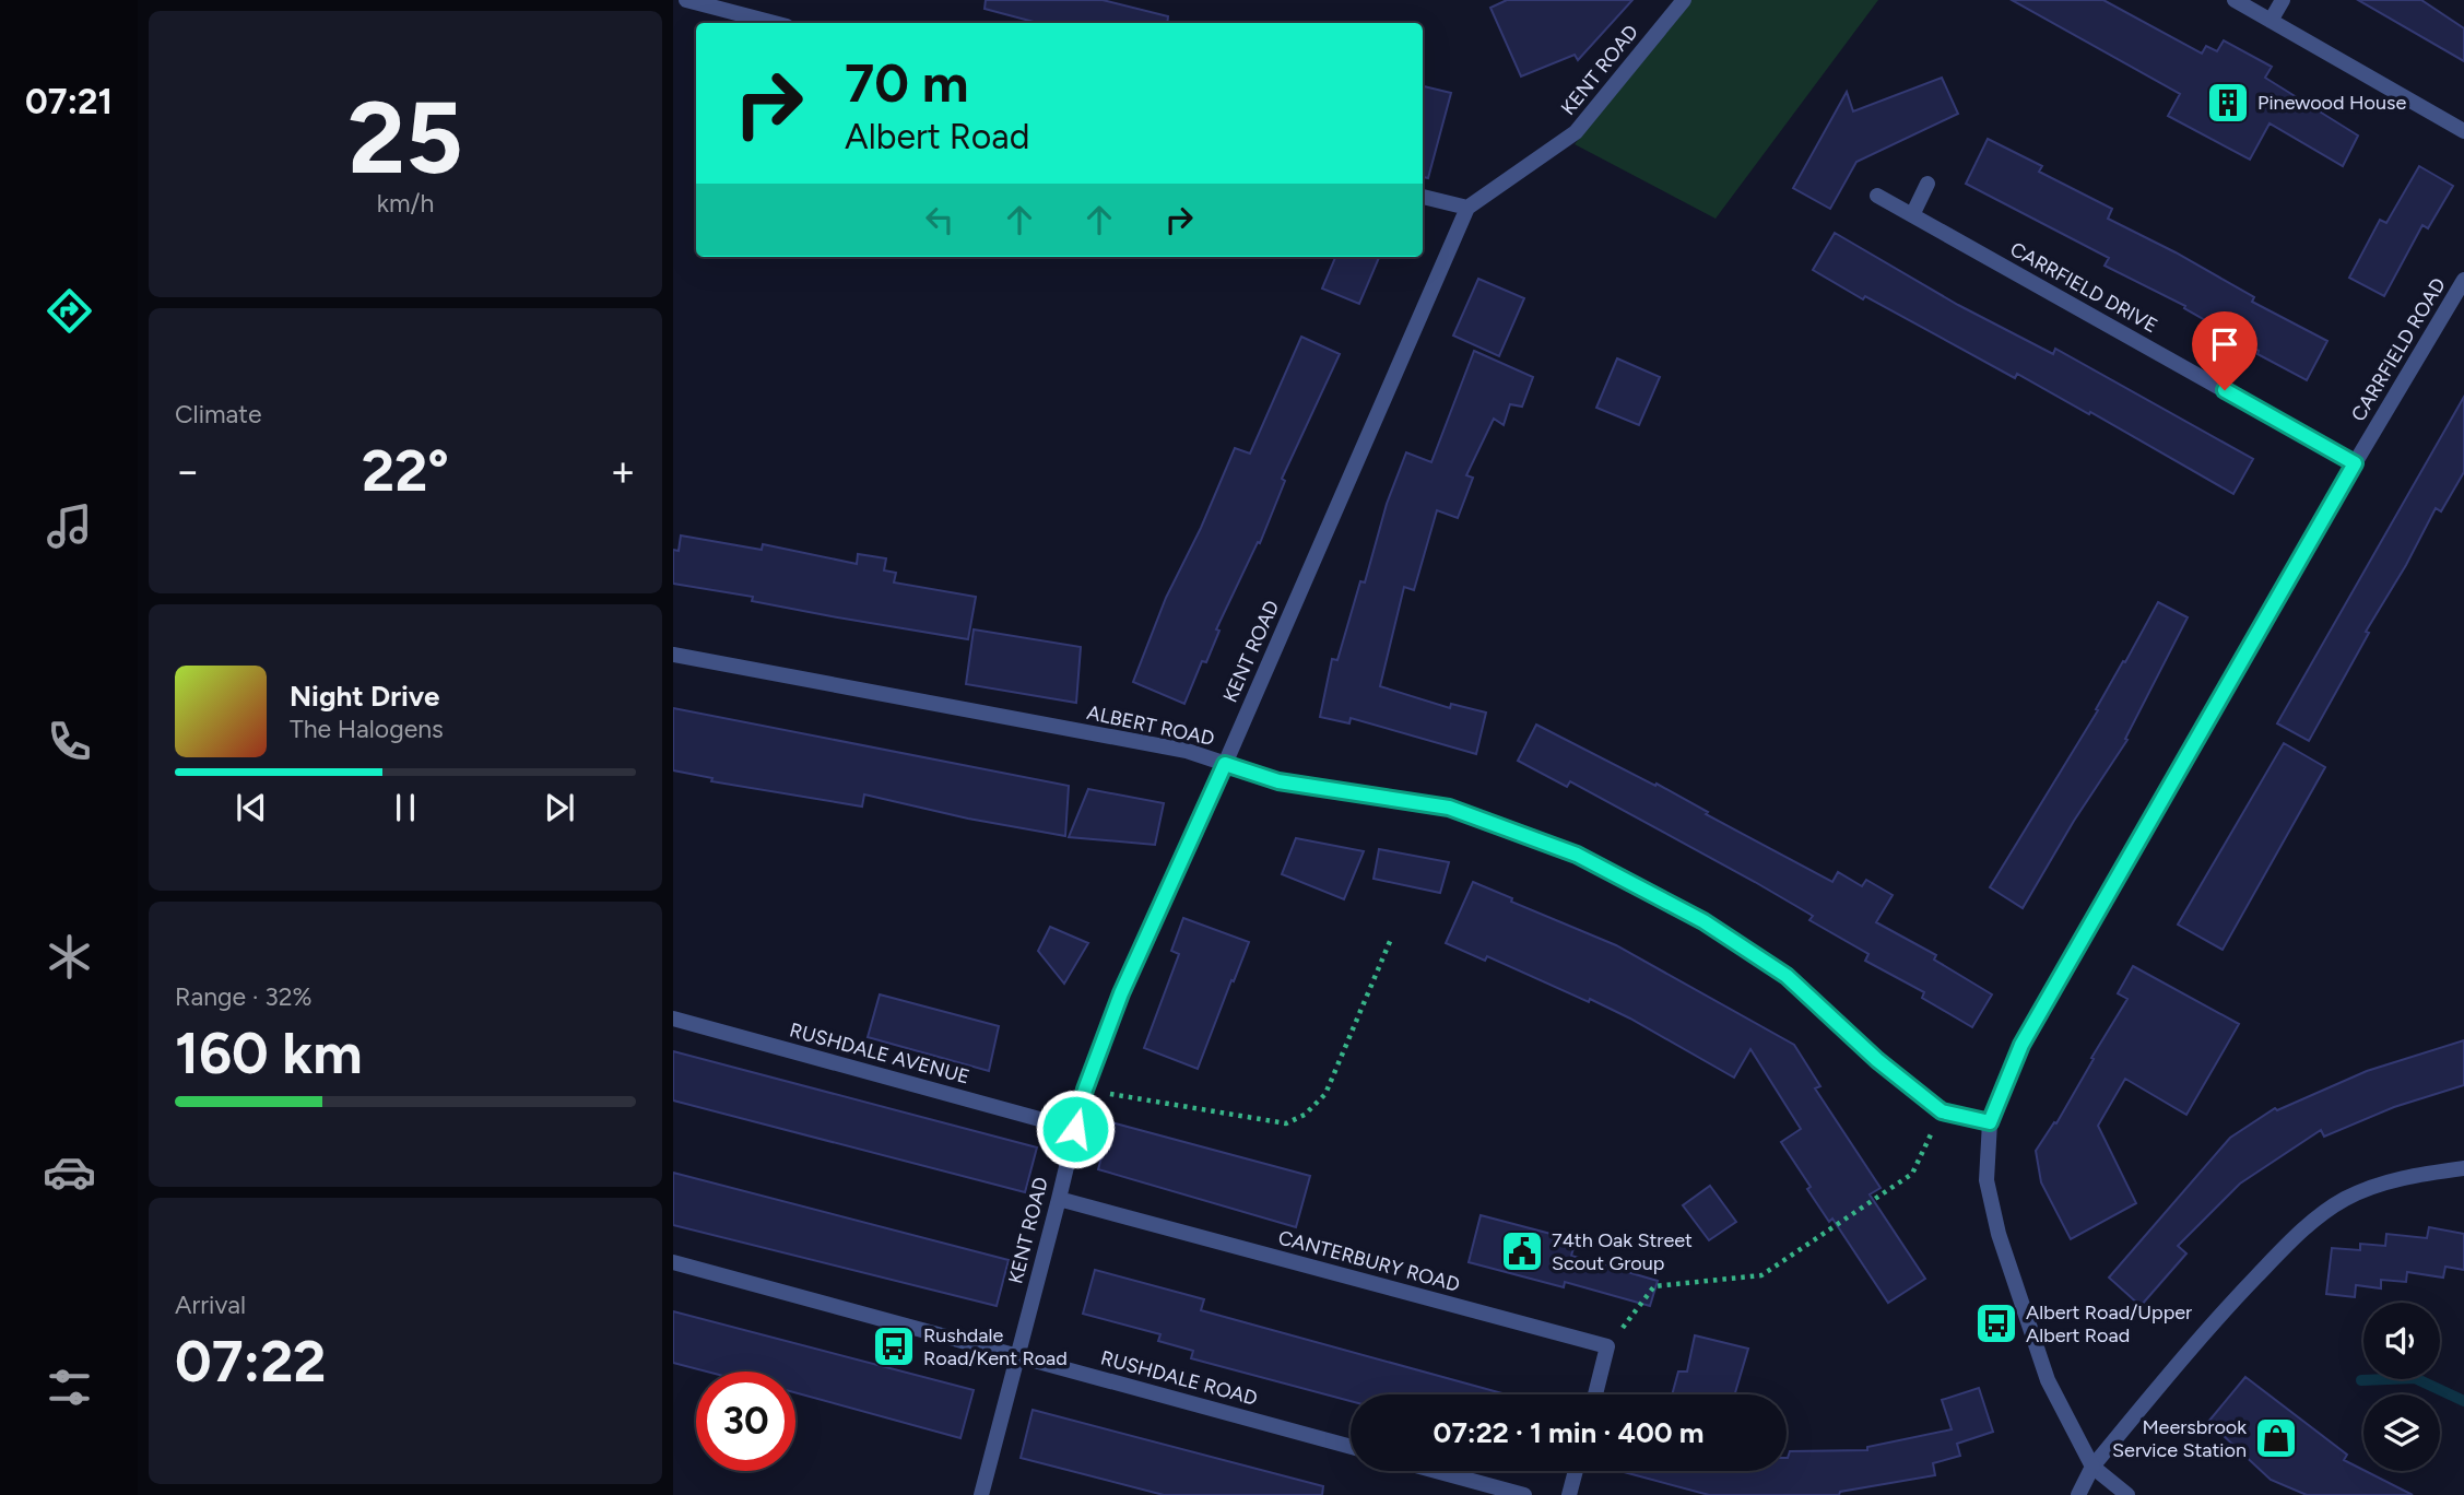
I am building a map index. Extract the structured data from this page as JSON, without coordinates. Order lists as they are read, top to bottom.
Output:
{
  "streets": {
    "street": [
      "KENT ROAD",
      "CARRFIELD DRIVE",
      "CARRFIELD ROAD",
      "ALBERT ROAD",
      "RUSHDALE AVENUE",
      "CANTERBURY ROAD",
      "RUSHDALE ROAD"
    ]
  },
  "crossings": [
    ["KENT ROAD", "ALBERT ROAD"],
    ["KENT ROAD", "RUSHDALE AVENUE"],
    ["KENT ROAD", "CANTERBURY ROAD"],
    ["KENT ROAD", "RUSHDALE ROAD"],
    ["CARRFIELD DRIVE", "CARRFIELD ROAD"],
    ["CARRFIELD ROAD", "ALBERT ROAD"]
  ],
  "places": {
    "building": ["Pinewood House"],
    "public building": ["74th Oak Street Scout Group"],
    "bus stop": ["Albert Road/Upper Albert Road", "Rushdale Road/Kent Road"],
    "shop": ["Meersbrook Service Station"]
  },
  "page": {
    "tabs": "07:21",
    "tile": [
      ["25", "km/h"],
      "Climate",
      ["Range · 32%", "160 km"],
      ["Arrival", "07:22"]
    ],
    "turn": ["70 m", "Albert Road"],
    "heat": ["−", "22°", "+"],
    "song": ["Night Drive", "The Halogens"],
    "limit": "30",
    "trip": "07:22 · 1 min · 400 m"
  }
}
